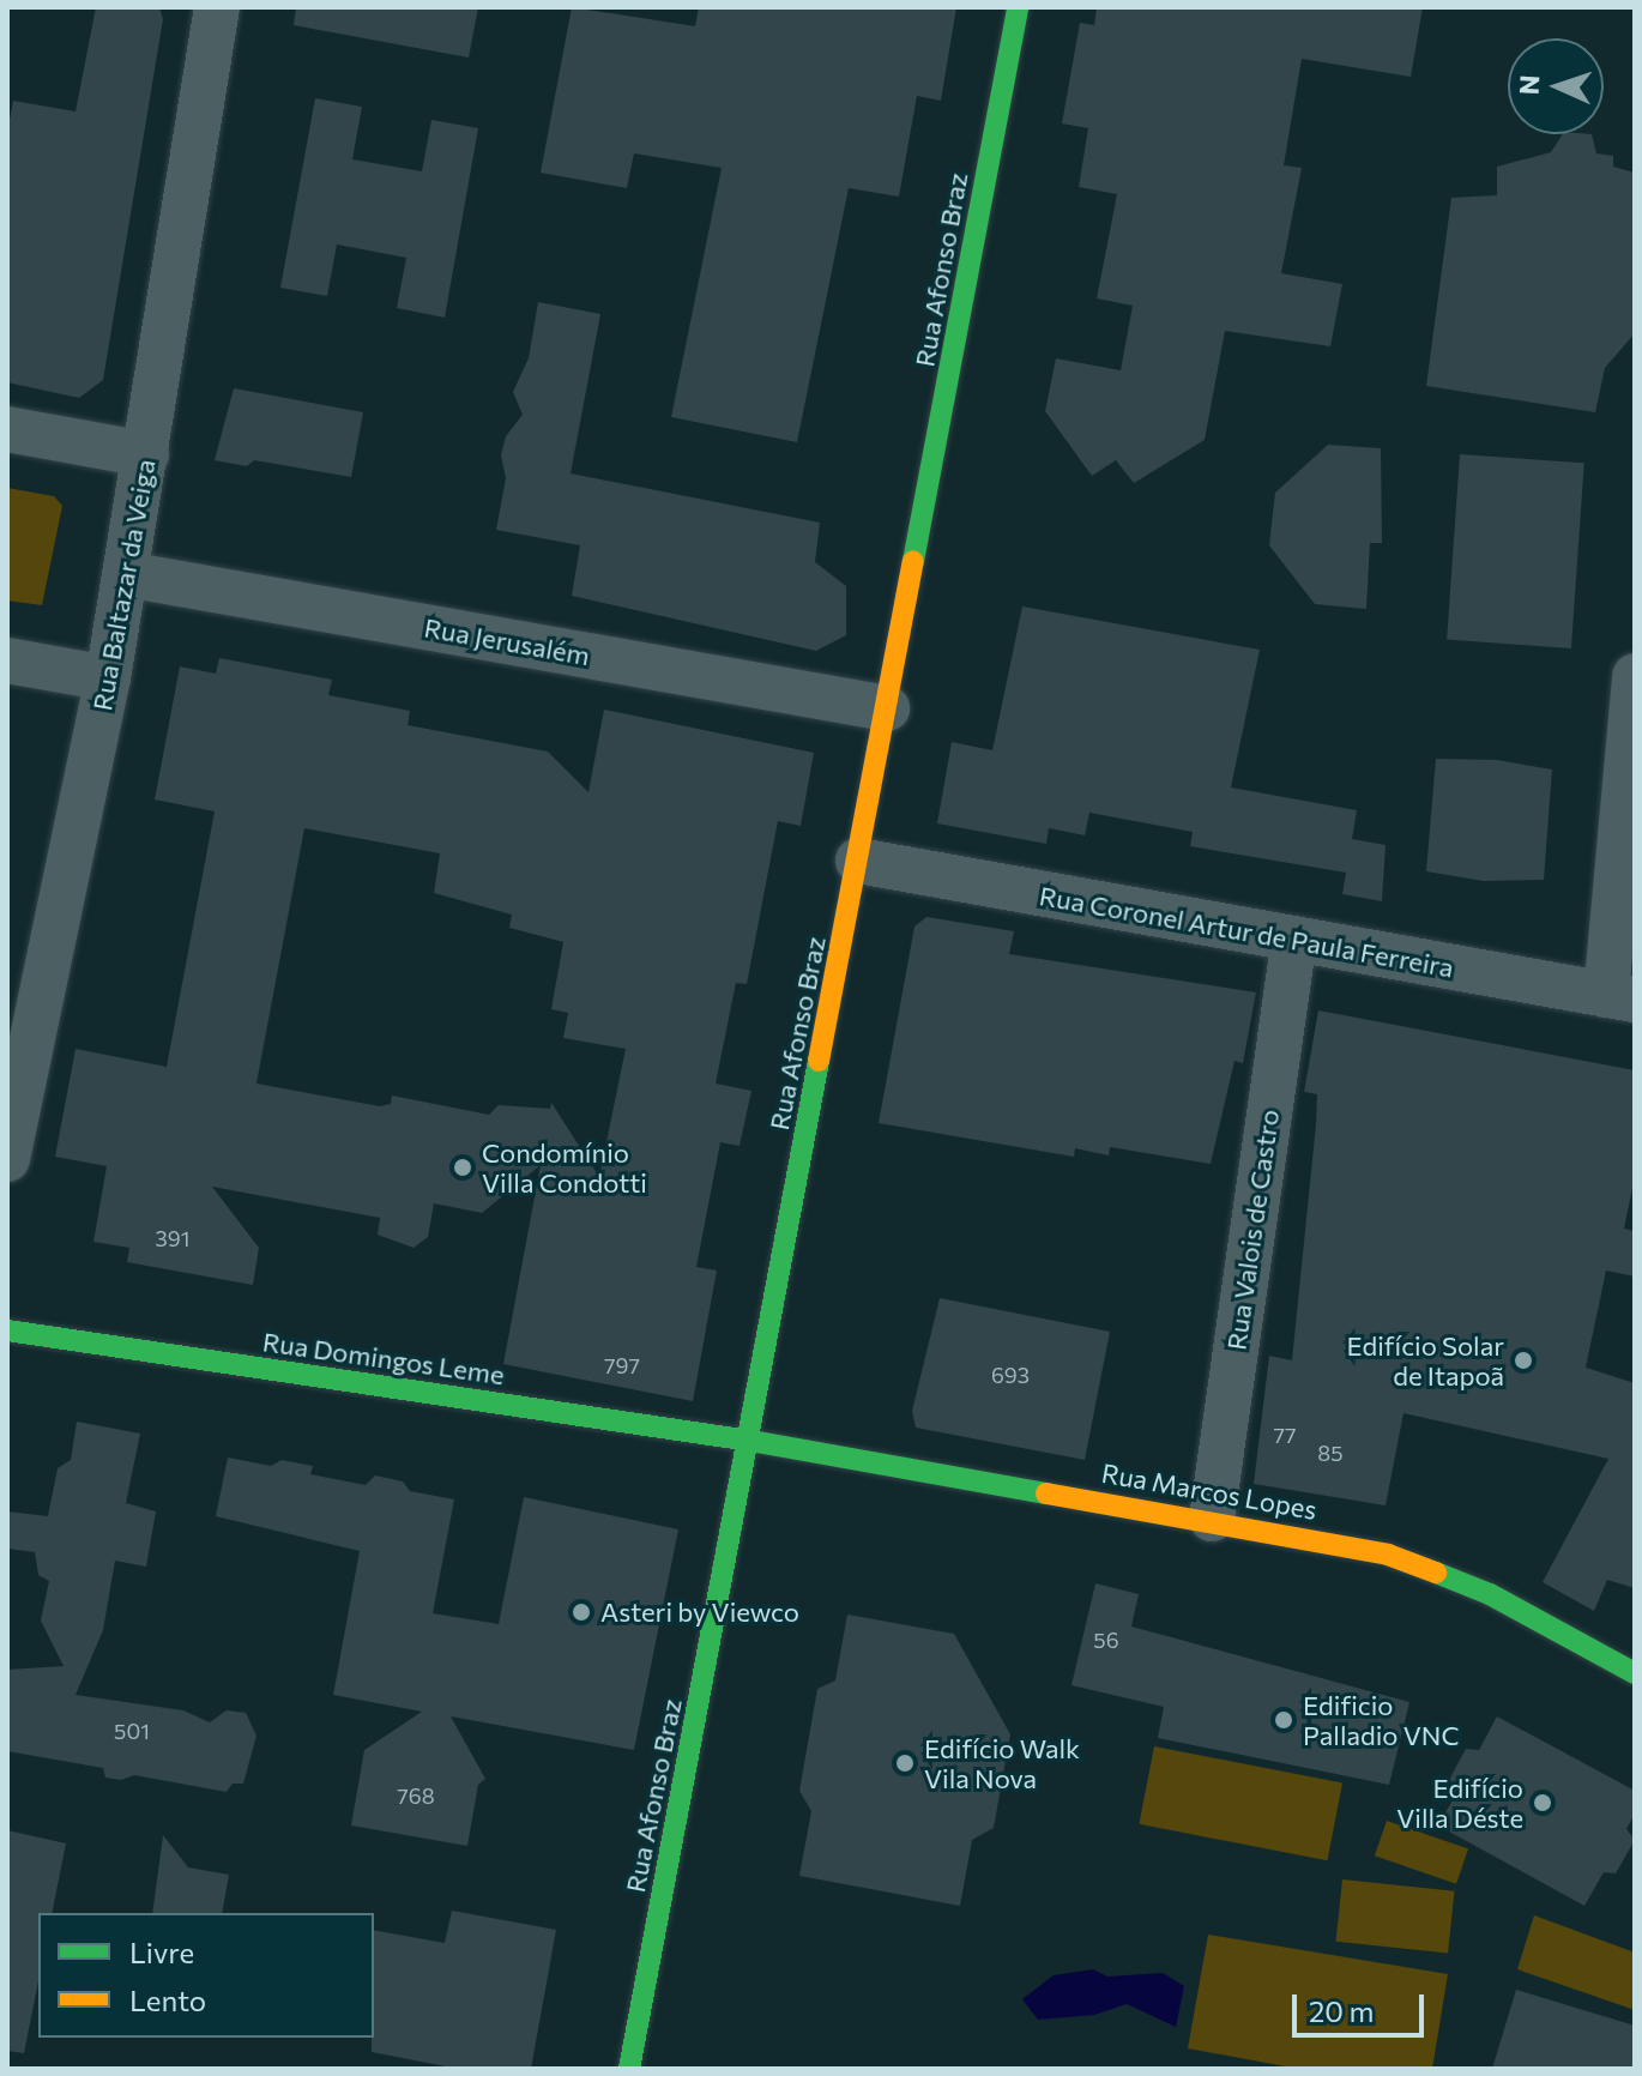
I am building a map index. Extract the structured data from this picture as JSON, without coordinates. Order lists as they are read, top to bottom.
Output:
{
  "streets": {
    "street": [
      "Rua Afonso Braz",
      "Rua Baltazar da Veiga",
      "Rua Jerusalém",
      "Rua Coronel Artur de Paula Ferreira",
      "Rua Valois de Castro",
      "Rua Domingos Leme",
      "Rua Marcos Lopes"
    ]
  },
  "crossings": [
    ["Rua Afonso Braz", "Rua Jerusalém"],
    ["Rua Afonso Braz", "Rua Coronel Artur de Paula Ferreira"],
    ["Rua Afonso Braz", "Rua Domingos Leme"],
    ["Rua Afonso Braz", "Rua Marcos Lopes"],
    ["Rua Baltazar da Veiga", "Rua Jerusalém"],
    ["Rua Coronel Artur de Paula Ferreira", "Rua Valois de Castro"],
    ["Rua Valois de Castro", "Rua Marcos Lopes"],
    ["Rua Domingos Leme", "Rua Marcos Lopes"]
  ],
  "places": [
    "Condomínio Villa Condotti",
    "Edifício Solar de Itapoã",
    "Asteri by Viewco",
    "Edificio Palladio VNC",
    "Edifício Walk Vila Nova",
    "Edifício Villa Déste"
  ],
  "house_numbers": [
    "391",
    "797",
    "693",
    "77",
    "85",
    "56",
    "501",
    "768"
  ],
  "legend": ["Livre", "Lento"],
  "scale_bar": "20 m",
  "north": "left"
}
